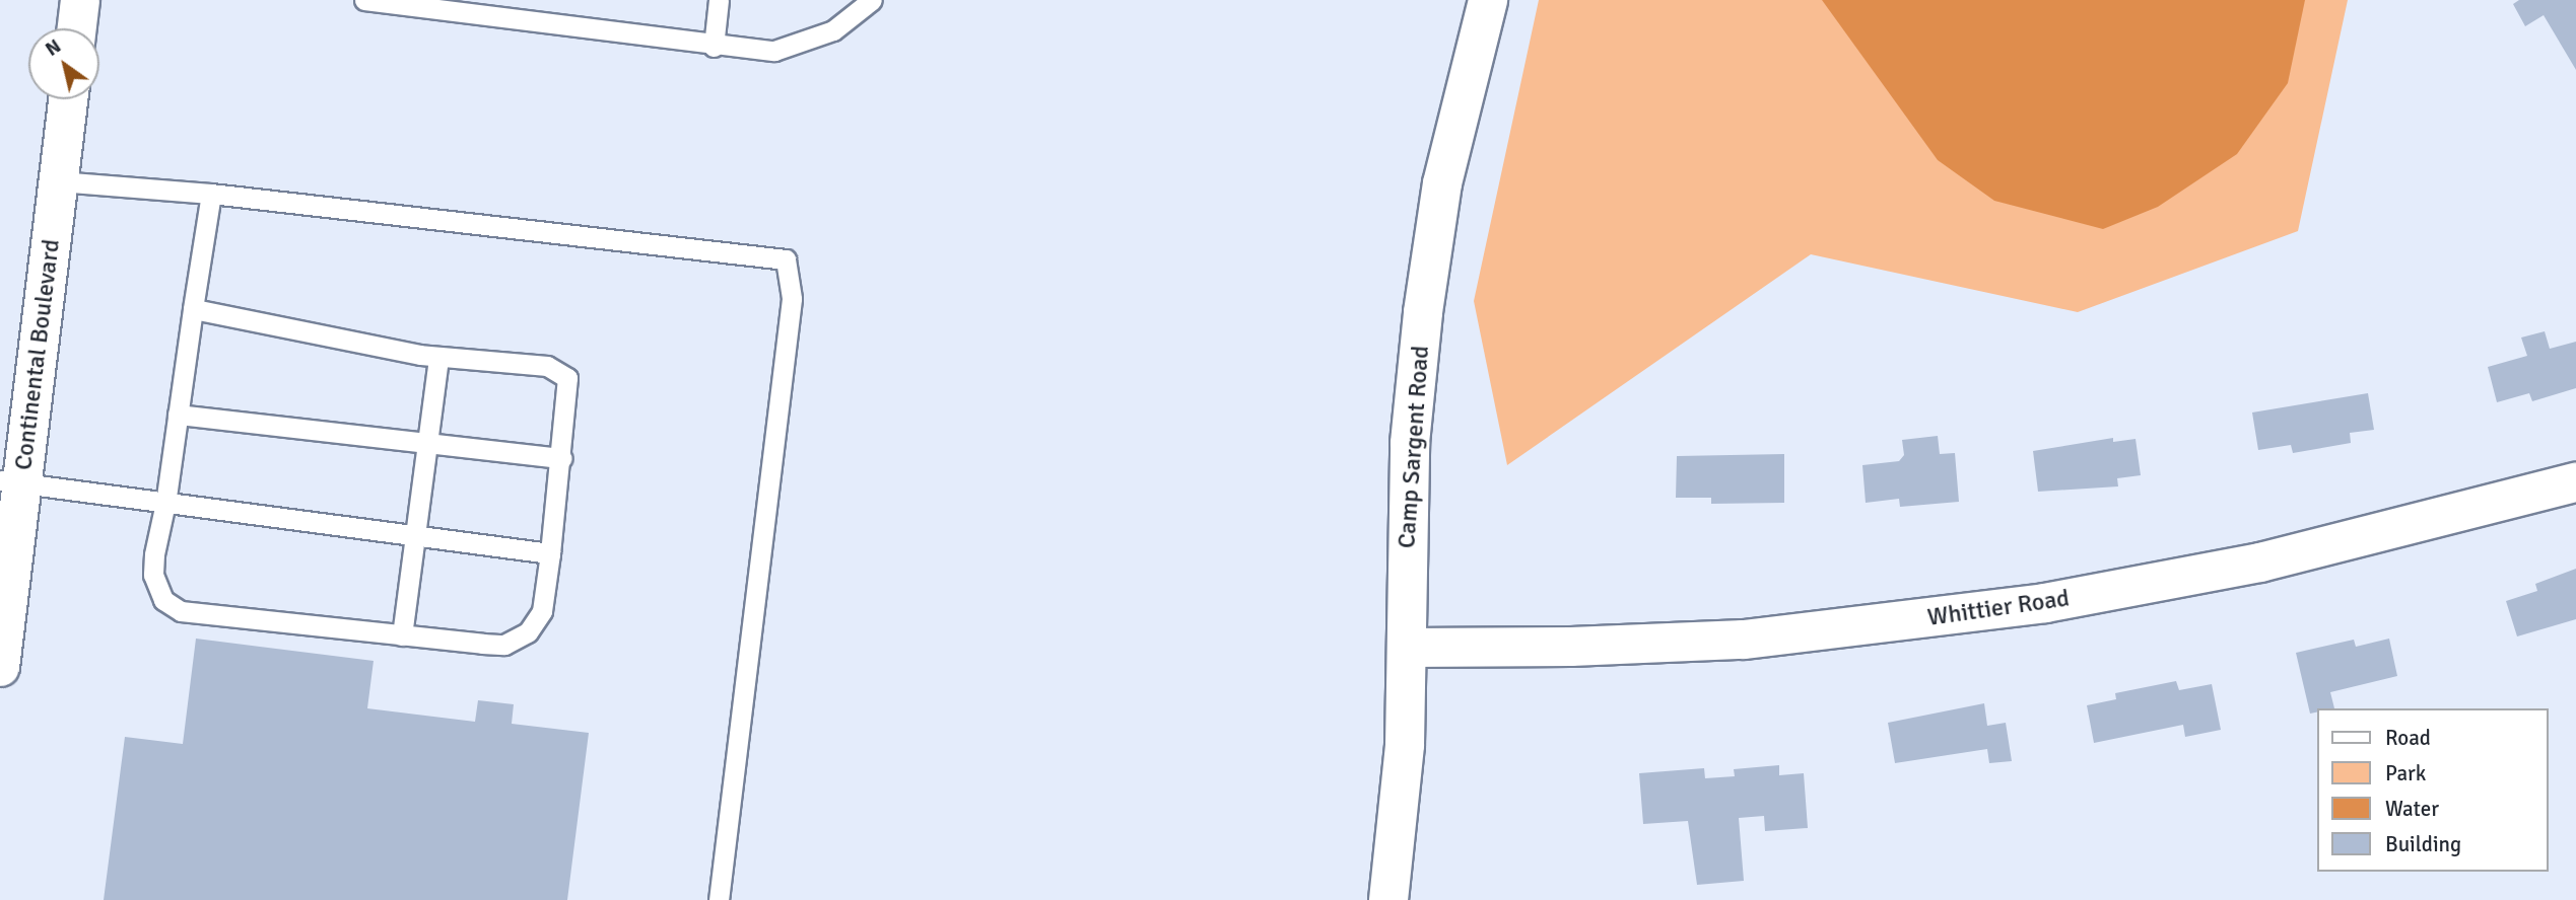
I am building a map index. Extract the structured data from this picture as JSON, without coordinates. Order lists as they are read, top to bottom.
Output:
{
  "streets": {
    "street": ["Continental Boulevard", "Camp Sargent Road", "Whittier Road"]
  },
  "crossings": [
    ["Camp Sargent Road", "Whittier Road"]
  ],
  "legend": [
    "Road",
    "Park",
    "Water",
    "Building"
  ],
  "north": "top left"
}
